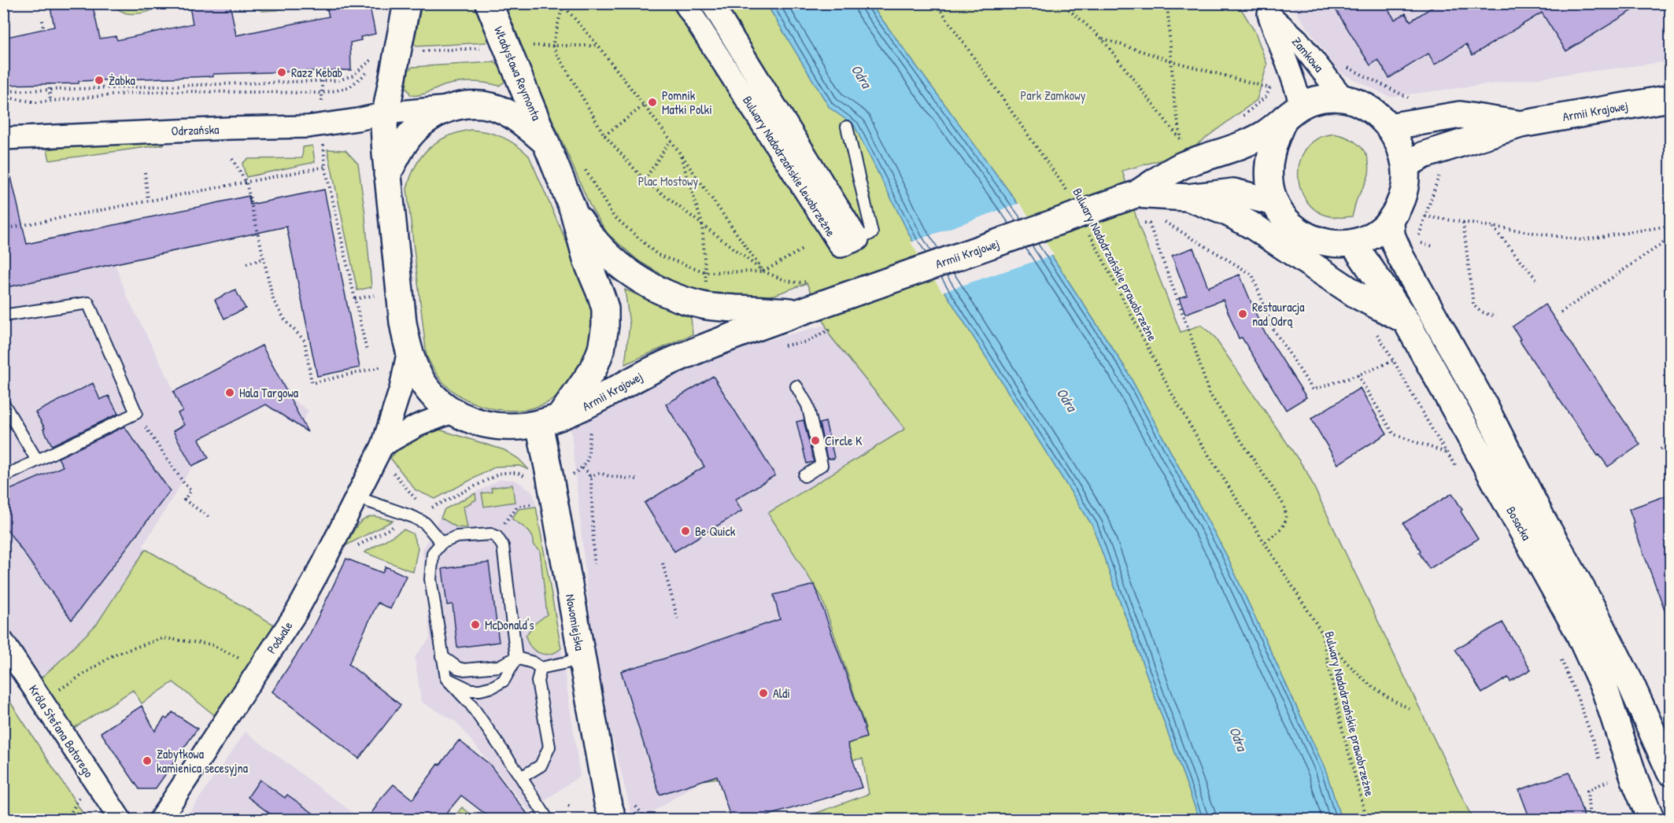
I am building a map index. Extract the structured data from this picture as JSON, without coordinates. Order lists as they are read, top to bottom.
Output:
{
  "streets": {
    "street": [
      "Zamkowa",
      "Władysława Reymonta",
      "Armii Krajowej",
      "Odrzańska",
      "Bulwary Nadodrzańskie lewobrzeżne",
      "Bosacka",
      "Nowomiejska",
      "Podwale",
      "Króla Stefana Batorego"
    ],
    "path": ["Bulwary Nadodrzańskie prawobrzeżne"]
  },
  "crossings": [
    ["Zamkowa", "Armii Krajowej"],
    ["Zamkowa", "Bosacka"],
    ["Władysława Reymonta", "Armii Krajowej"],
    ["Armii Krajowej", "Bosacka"],
    ["Armii Krajowej", "Nowomiejska"],
    ["Armii Krajowej", "Podwale"]
  ],
  "water": ["Odra"],
  "parks": ["Park Zamkowy", "Plac Mostowy"],
  "places": [
    "Razz Kebab",
    "Żabka",
    "Pomnik Matki Polki",
    "Restauracja nad Odrą",
    "Hala Targowa",
    "Circle K",
    "Be Quick",
    "McDonald's",
    "Aldi",
    "Zabytkowa kamienica secesyjna"
  ]
}
